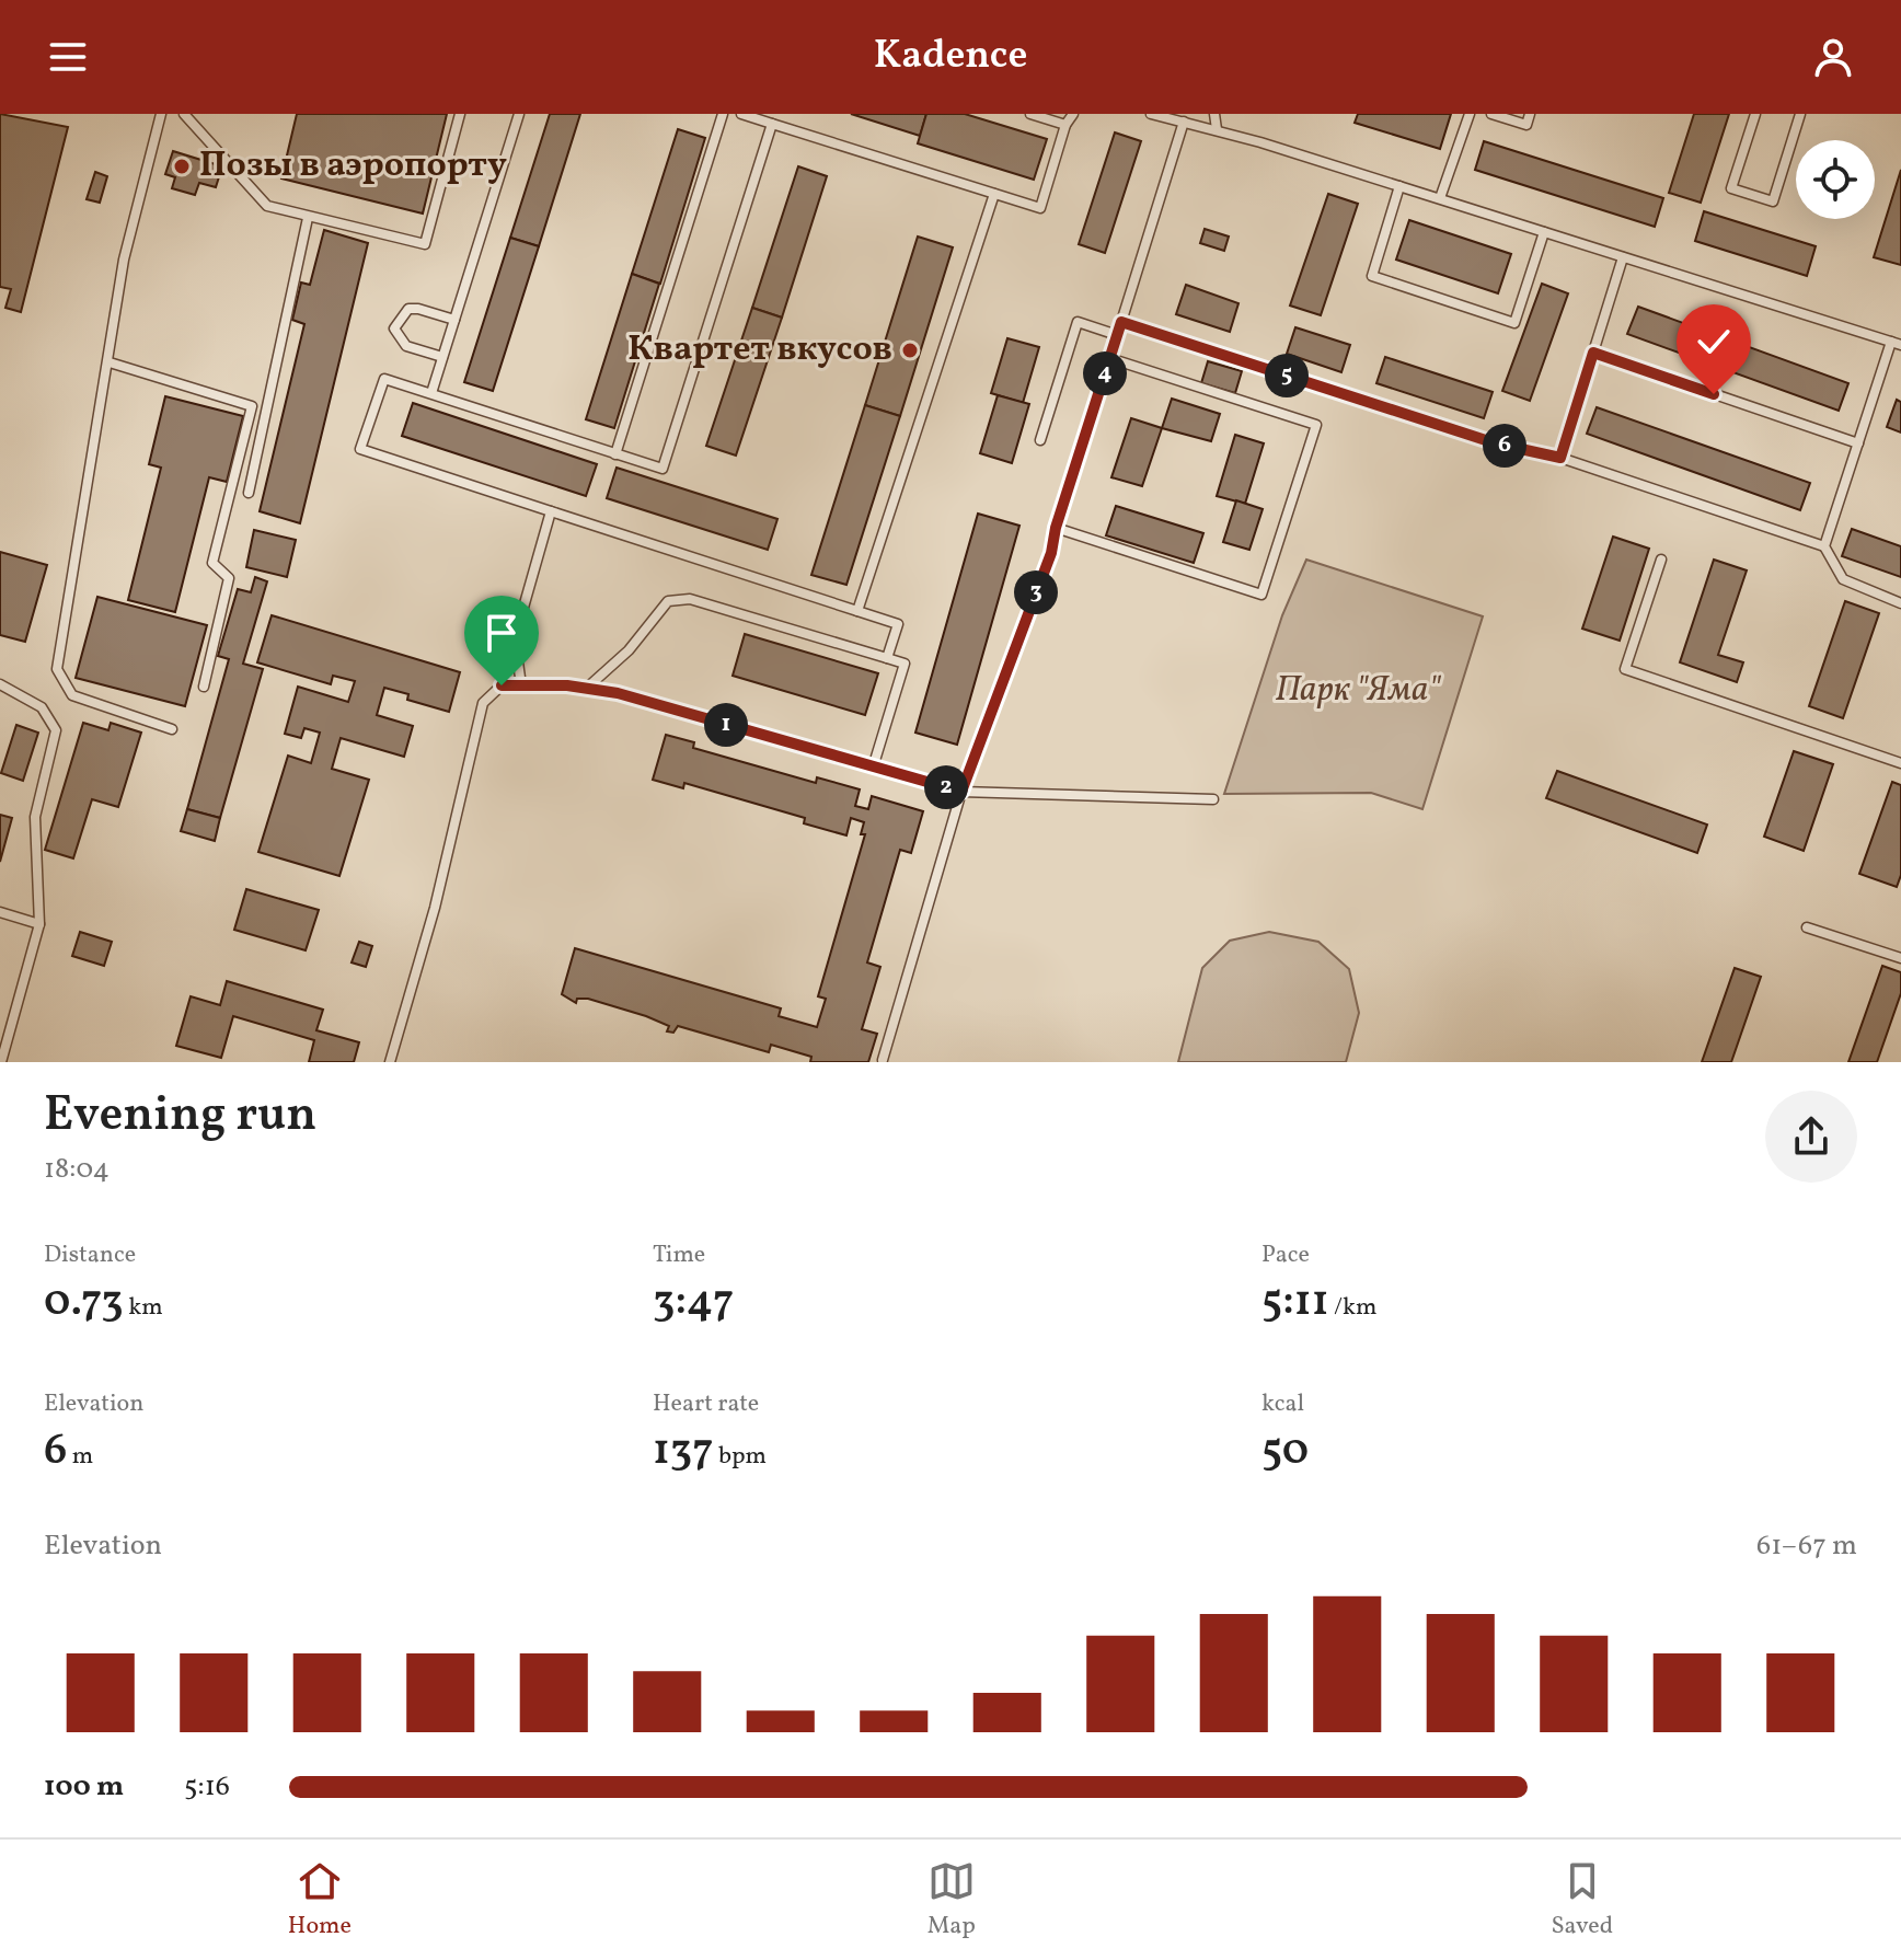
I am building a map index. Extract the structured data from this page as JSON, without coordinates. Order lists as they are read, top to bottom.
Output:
{
  "parks": ["Парк \"Яма\""],
  "places": ["Позы в аэропорту", "Квартет вкусов"],
  "page": {
    "header": "Kadence",
    "pins": [
      "4",
      "5",
      "6",
      "3",
      "1",
      "2"
    ],
    "heading": ["Evening run", "18:04"],
    "stats": [
      ["Distance", "0.73 km"],
      ["Time", "3:47"],
      ["Pace", "5:11 /km"],
      ["Elevation", "6 m"],
      ["Heart rate", "137 bpm"],
      ["kcal", "50"]
    ],
    "chart": ["Elevation", "61–67 m"],
    "list": [
      {
        "name": "100 m",
        "note": "5:16"
      }
    ],
    "tabs": ["Home", "Map", "Saved"]
  }
}
